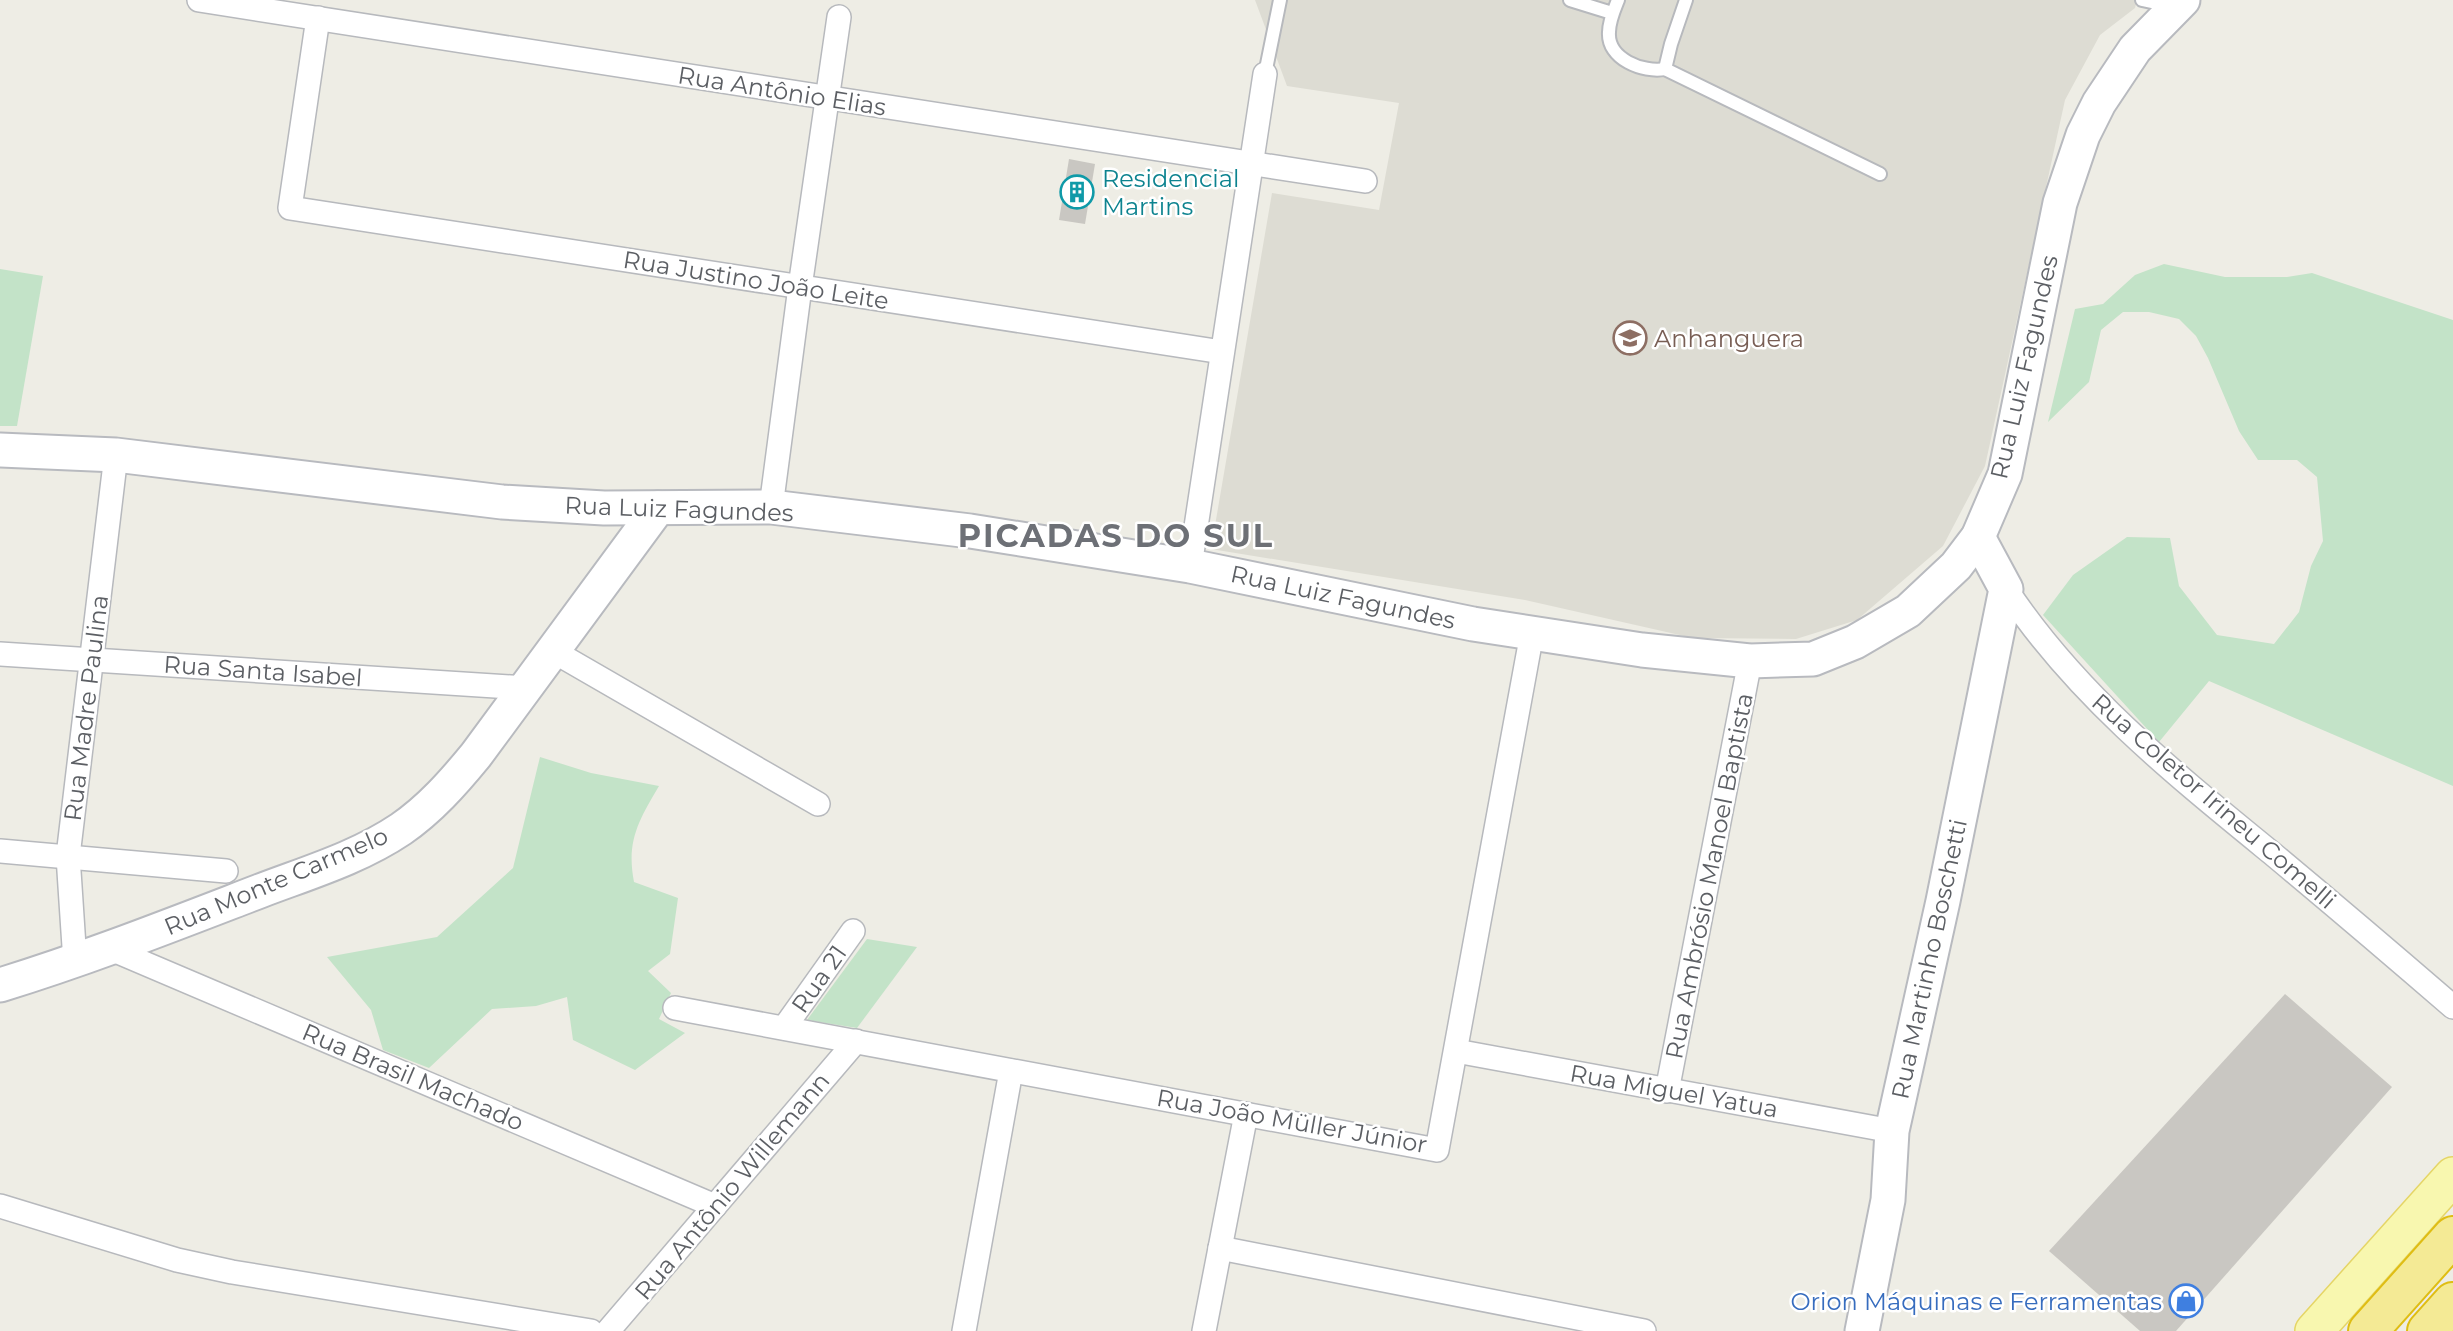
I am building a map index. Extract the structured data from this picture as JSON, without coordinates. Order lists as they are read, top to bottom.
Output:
{
  "streets": {
    "main road": [
      "Rua Luiz Fagundes",
      "Rua Coletor Irineu Comelli",
      "Rua Monte Carmelo",
      "Rua Martinho Boschetti"
    ],
    "street": [
      "Rua Antônio Elias",
      "Rua Justino João Leite",
      "Rua Santa Isabel",
      "Rua Madre Paulina",
      "Rua Ambrósio Manoel Baptista",
      "Rua 21",
      "Rua Brasil Machado",
      "Rua Miguel Yatua",
      "Rua João Müller Júnior",
      "Rua Antônio Willemann"
    ]
  },
  "crossings": [
    ["Rua Antônio Elias", "Rua Justino João Leite"],
    ["Rua Luiz Fagundes", "Rua Madre Paulina"],
    ["Rua Luiz Fagundes", "Rua Coletor Irineu Comelli"],
    ["Rua Luiz Fagundes", "Rua Ambrósio Manoel Baptista"],
    ["Rua Luiz Fagundes", "Rua Monte Carmelo"],
    ["Rua Luiz Fagundes", "Rua João Müller Júnior"],
    ["Rua Santa Isabel", "Rua Madre Paulina"],
    ["Rua Santa Isabel", "Rua Monte Carmelo"],
    ["Rua Madre Paulina", "Rua Monte Carmelo"],
    ["Rua Coletor Irineu Comelli", "Rua Martinho Boschetti"],
    ["Rua Ambrósio Manoel Baptista", "Rua Miguel Yatua"],
    ["Rua Monte Carmelo", "Rua Brasil Machado"],
    ["Rua Martinho Boschetti", "Rua Miguel Yatua"],
    ["Rua 21", "Rua João Müller Júnior"],
    ["Rua Brasil Machado", "Rua Antônio Willemann"],
    ["Rua Miguel Yatua", "Rua João Müller Júnior"],
    ["Rua João Müller Júnior", "Rua Antônio Willemann"]
  ],
  "districts": ["PICADAS DO SUL"],
  "places": {
    "building": ["Residencial Martins"],
    "school or university": ["Anhanguera"],
    "shop": ["Orion Máquinas e Ferramentas"]
  }
}
